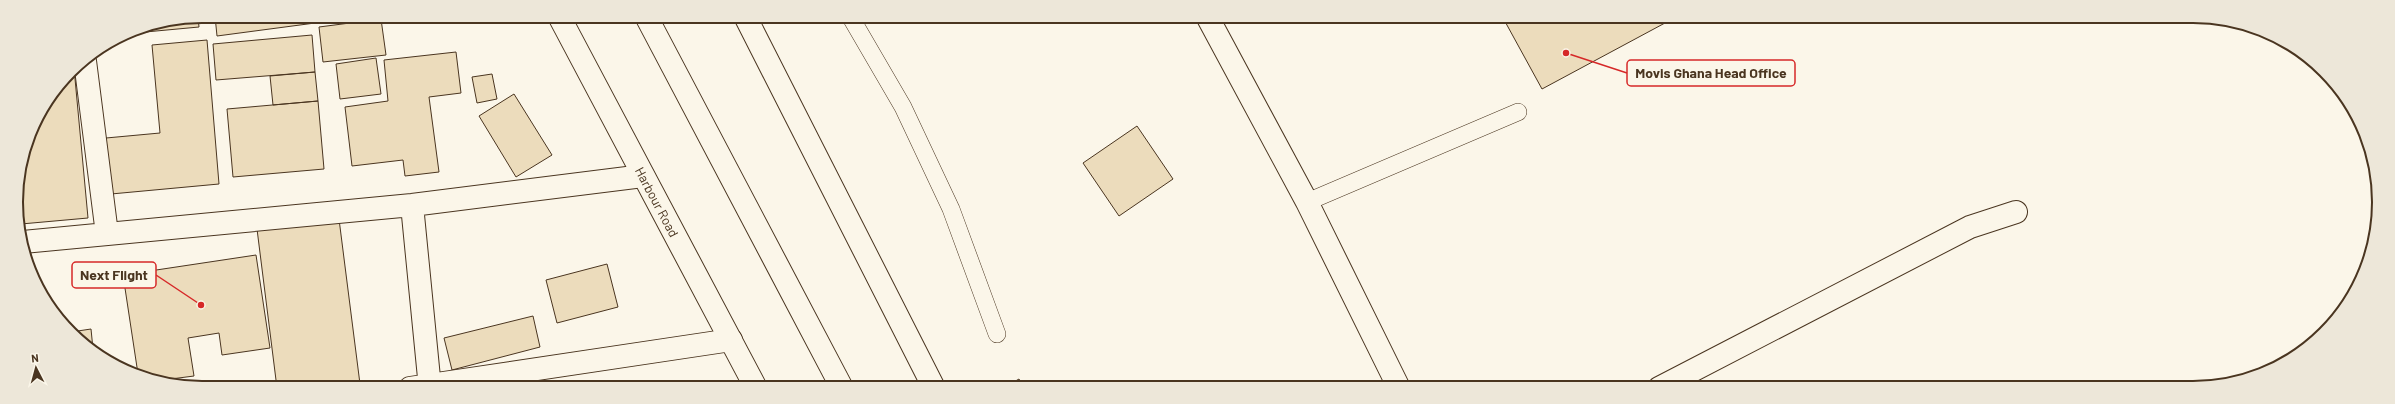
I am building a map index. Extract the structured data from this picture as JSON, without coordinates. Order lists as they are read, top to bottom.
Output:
{
  "streets": {
    "main road": ["Harbour Road"]
  },
  "places": ["Movis Ghana Head Office", "Next Flight"],
  "north": "top"
}
